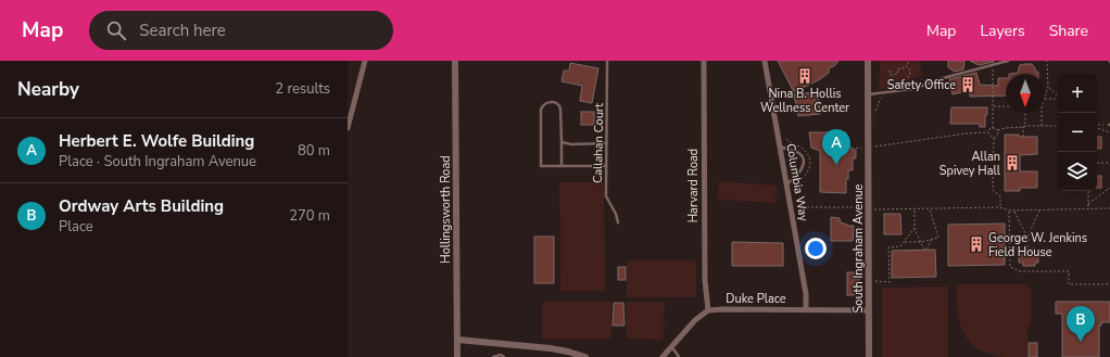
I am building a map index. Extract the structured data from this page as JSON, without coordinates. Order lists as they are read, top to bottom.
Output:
{
  "streets": {
    "street": [
      "Columbia Way",
      "Harvard Road",
      "Hollingsworth Road",
      "South Ingraham Avenue",
      "Duke Place"
    ],
    "lane": ["Callahan Court"]
  },
  "crossings": [
    ["Columbia Way", "Duke Place"],
    ["Harvard Road", "Duke Place"],
    ["South Ingraham Avenue", "Duke Place"]
  ],
  "places": {
    "building": [
      "Nina B. Hollis Wellness Center",
      "Safety Office",
      "Allan Spivey Hall",
      "George W. Jenkins Field House"
    ]
  },
  "north": "bottom",
  "page": {
    "header": "Map",
    "search": "Search here",
    "nav": ["Map", "Layers", "Share"],
    "heading": ["Nearby", "2 results"],
    "map_buttons": ["+", "−"],
    "list": [
      {
        "mark": "A",
        "name": "Herbert E. Wolfe Building",
        "note": "Place · South Ingraham Avenue",
        "value": "80 m"
      },
      {
        "mark": "B",
        "name": "Ordway Arts Building",
        "note": "Place",
        "value": "270 m"
      }
    ],
    "pins": ["A", "B"]
  }
}
